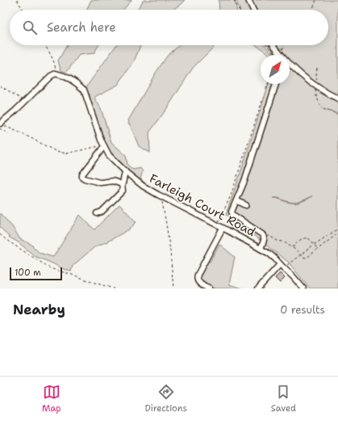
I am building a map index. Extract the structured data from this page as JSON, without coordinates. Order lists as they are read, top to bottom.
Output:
{
  "streets": {
    "street": ["Farleigh Court Road"]
  },
  "scale_bar": "100 m",
  "north": "top right",
  "page": {
    "search": "Search here",
    "scale": "100 m",
    "heading": ["Nearby", "0 results"],
    "nav": ["Map", "Directions", "Saved"]
  }
}
